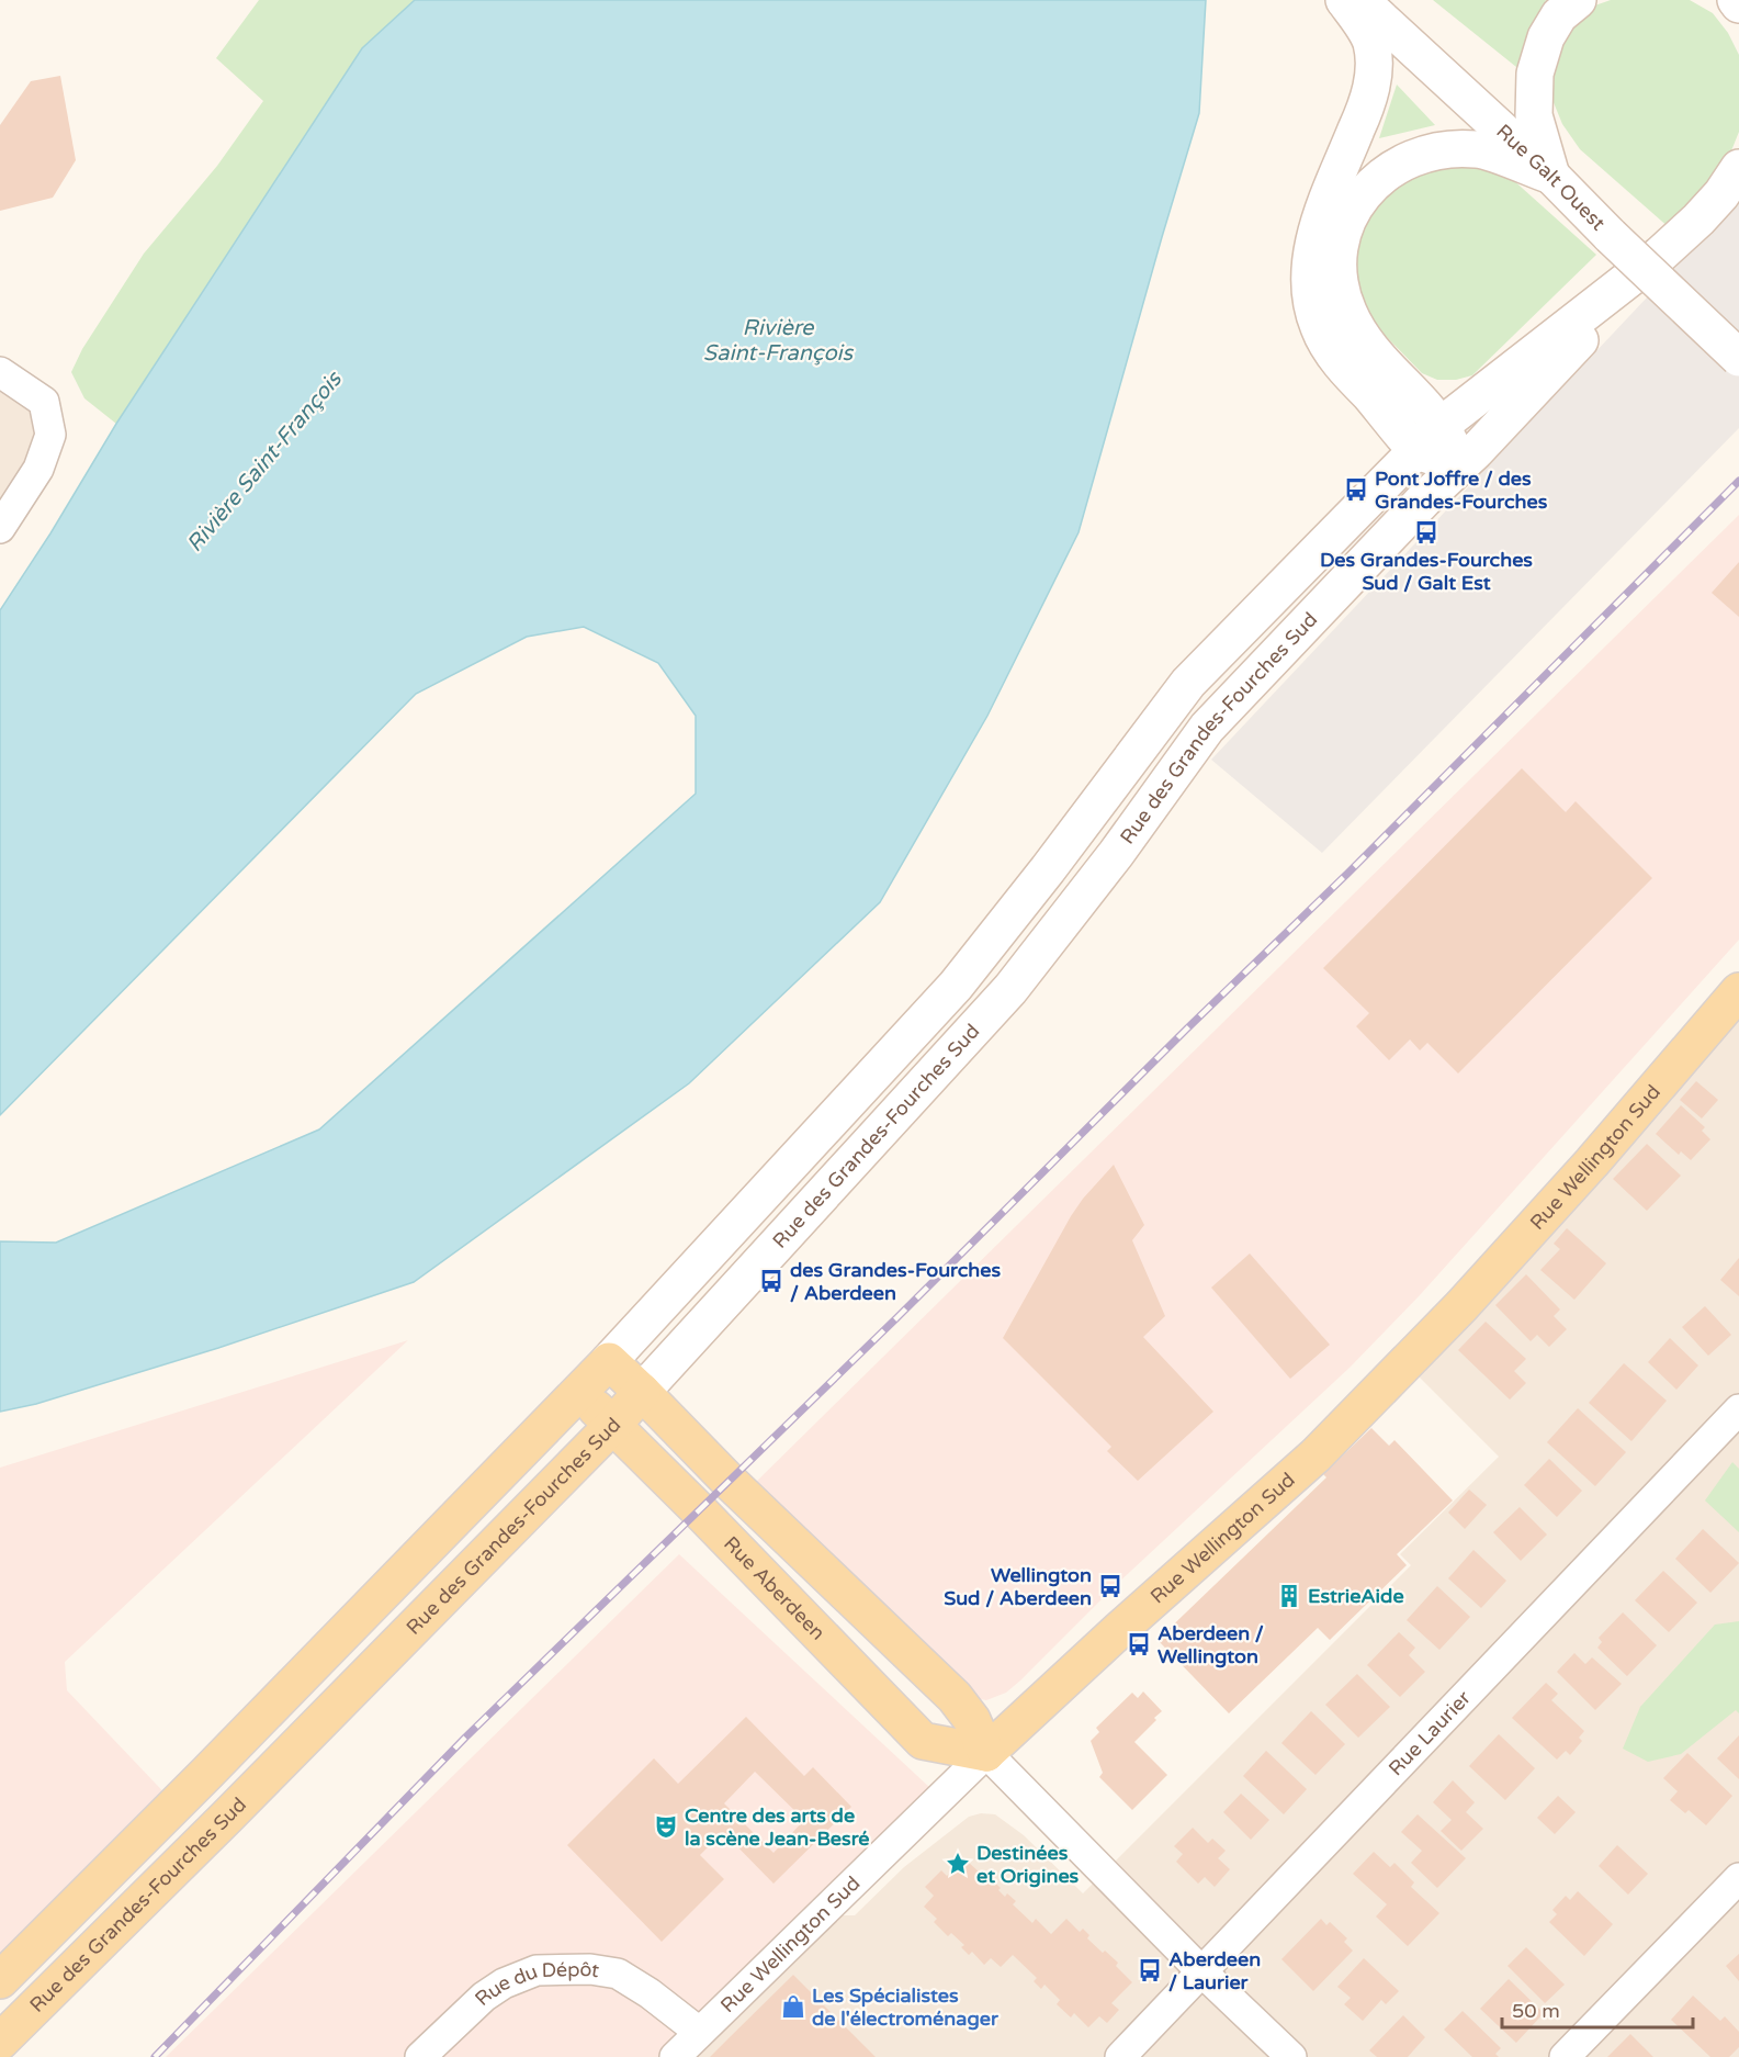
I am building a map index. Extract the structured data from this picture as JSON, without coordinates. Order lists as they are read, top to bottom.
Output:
{
  "streets": {
    "main road": [
      "Rue Galt Ouest",
      "Rue des Grandes-Fourches Sud",
      "Rue Wellington Sud",
      "Rue Aberdeen"
    ],
    "street": ["Rue Laurier", "Rue du Dépôt"]
  },
  "crossings": [
    ["Rue des Grandes-Fourches Sud", "Rue Aberdeen"],
    ["Rue Wellington Sud", "Rue Aberdeen"],
    ["Rue Wellington Sud", "Rue du Dépôt"]
  ],
  "water": ["Rivière Saint-François"],
  "places": {
    "bus stop": [
      "Pont Joffre / des Grandes-Fourches",
      "Des Grandes-Fourches Sud / Galt Est",
      "des Grandes-Fourches / Aberdeen",
      "Wellington Sud / Aberdeen",
      "Aberdeen / Wellington",
      "Aberdeen / Laurier"
    ],
    "building": ["EstrieAide"],
    "theatre": ["Centre des arts de la scène Jean-Besré"],
    "place": ["Destinées et Origines"],
    "shop": ["Les Spécialistes de l'électroménager"]
  },
  "scale_bar": "50 m"
}
